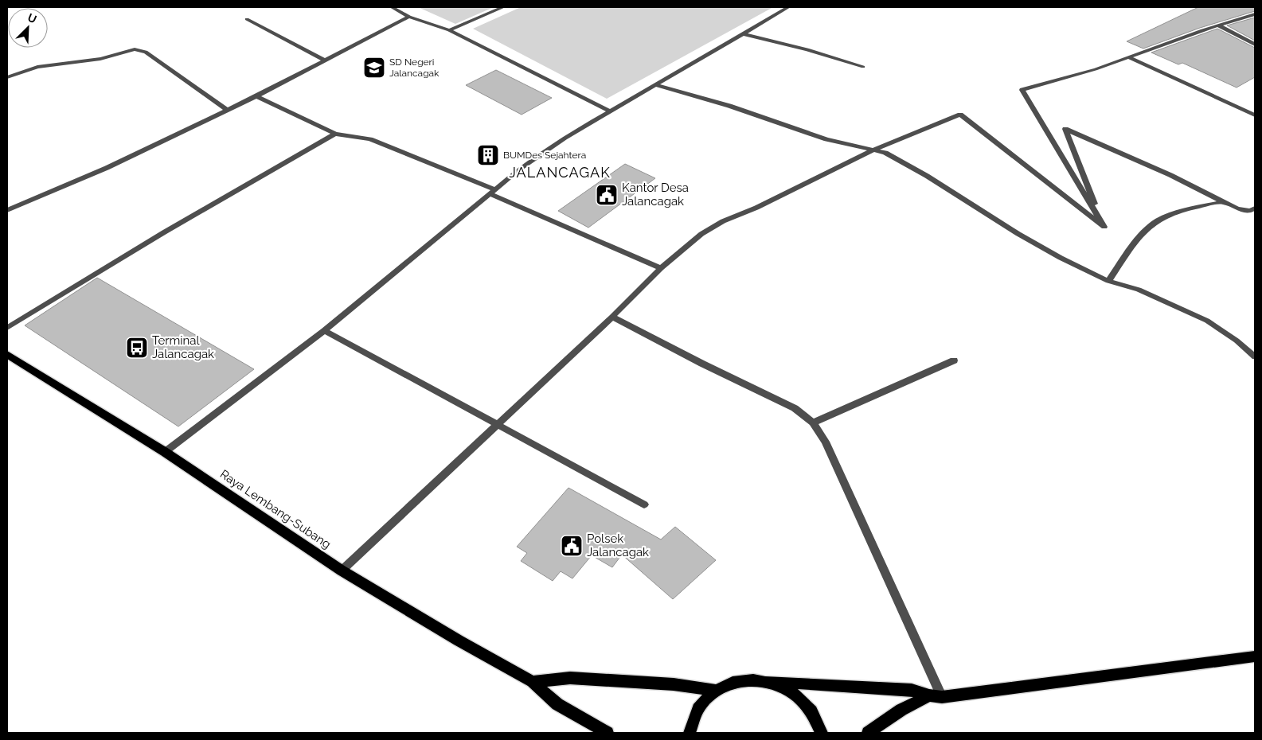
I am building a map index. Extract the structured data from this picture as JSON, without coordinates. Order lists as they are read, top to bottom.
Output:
{
  "streets": {
    "main road": ["Raya Lembang-Subang"]
  },
  "districts": ["JALANCAGAK"],
  "places": {
    "school or university": ["SD Negeri Jalancagak"],
    "building": ["BUMDes Sejahtera"],
    "public building": ["Kantor Desa Jalancagak", "Polsek Jalancagak"],
    "bus stop": ["Terminal Jalancagak"]
  },
  "north": "top right"
}
